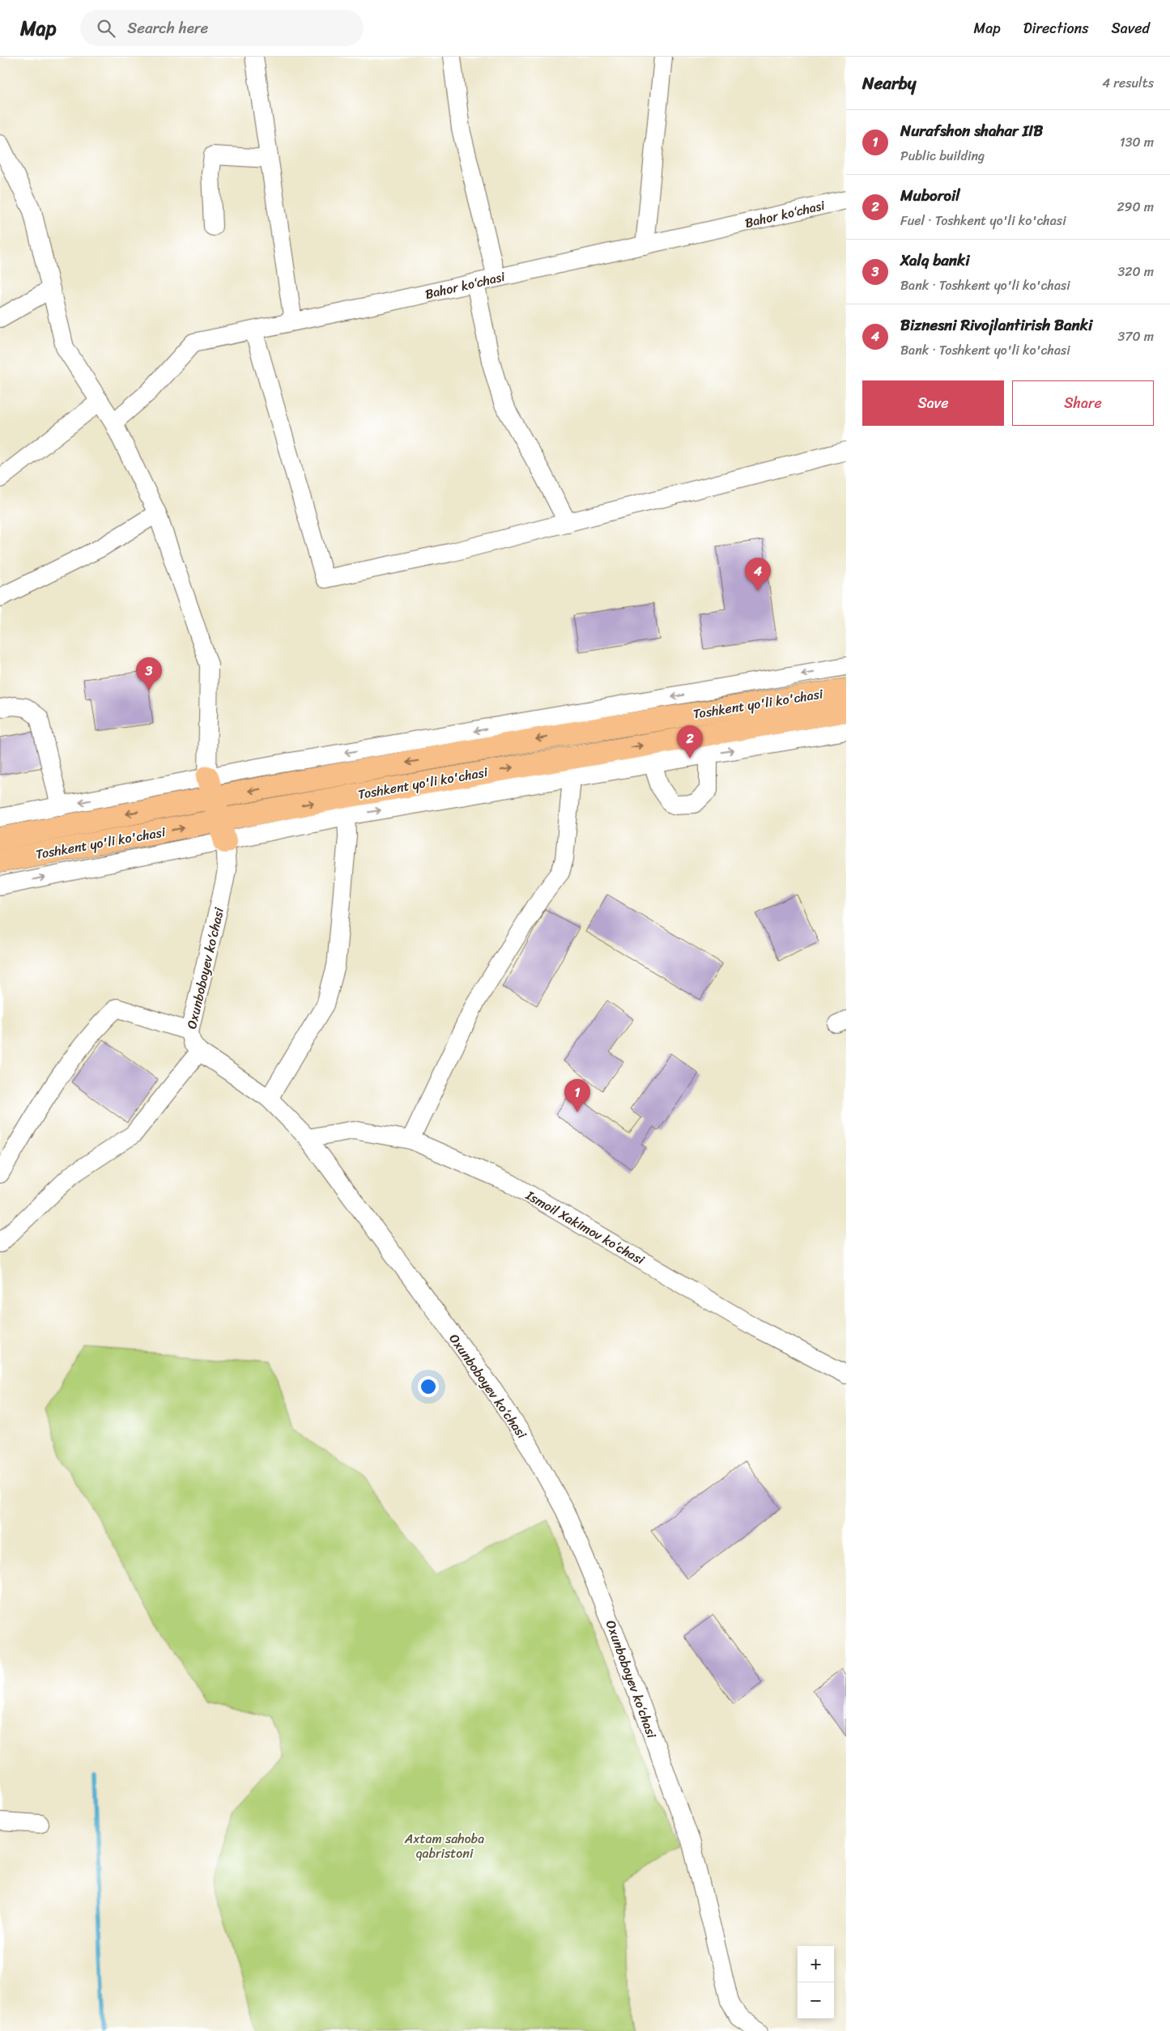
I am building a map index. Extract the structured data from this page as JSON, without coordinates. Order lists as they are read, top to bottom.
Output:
{
  "streets": {
    "main road": ["Toshkent yo'li ko'chasi", "Oxunboboyev ko‘chasi"],
    "street": ["Bahor ko‘chasi", "Ismoil Xakimov ko‘chasi"]
  },
  "crossings": [
    ["Toshkent yo'li ko'chasi", "Oxunboboyev ko‘chasi"],
    ["Oxunboboyev ko‘chasi", "Ismoil Xakimov ko‘chasi"]
  ],
  "parks": ["Axtam sahoba qabristoni"],
  "page": {
    "header": "Map",
    "search": "Search here",
    "nav": ["Map", "Directions", "Saved"],
    "heading": ["Nearby", "4 results"],
    "list": [
      {
        "mark": "1",
        "name": "Nurafshon shahar IIB",
        "note": "Public building",
        "value": "130 m"
      },
      {
        "mark": "2",
        "name": "Muboroil",
        "note": "Fuel · Toshkent yo'li ko'chasi",
        "value": "290 m"
      },
      {
        "mark": "3",
        "name": "Xalq banki",
        "note": "Bank · Toshkent yo'li ko'chasi",
        "value": "320 m"
      },
      {
        "mark": "4",
        "name": "Biznesni Rivojlantirish Banki",
        "note": "Bank · Toshkent yo'li ko'chasi",
        "value": "370 m"
      }
    ],
    "buttons": ["Save", "Share"],
    "pins": [
      "4",
      "3",
      "2",
      "1"
    ],
    "map_buttons": ["+", "−"]
  }
}
